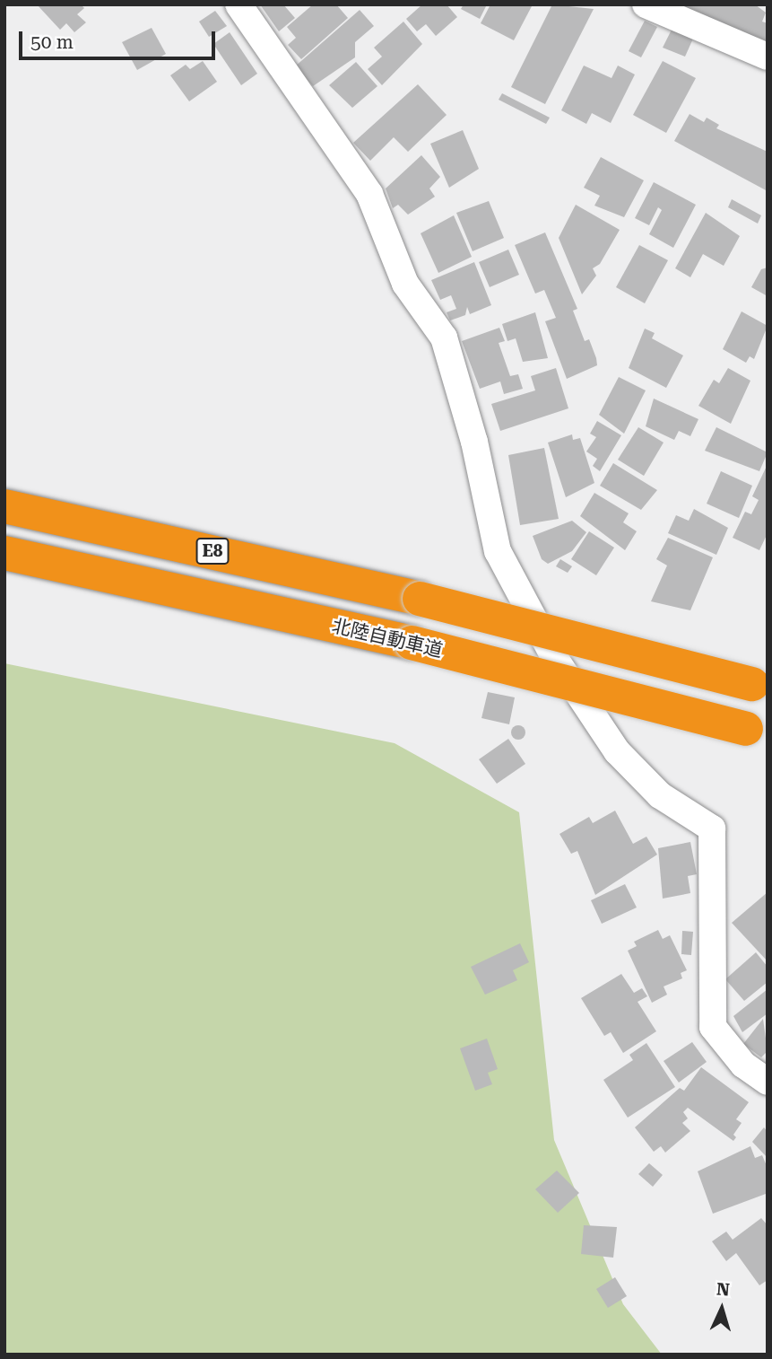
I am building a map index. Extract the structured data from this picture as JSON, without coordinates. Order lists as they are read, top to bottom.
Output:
{
  "streets": {
    "highway": ["E8", "北陸自動車道"]
  },
  "scale_bar": "50 m",
  "north": "top"
}
